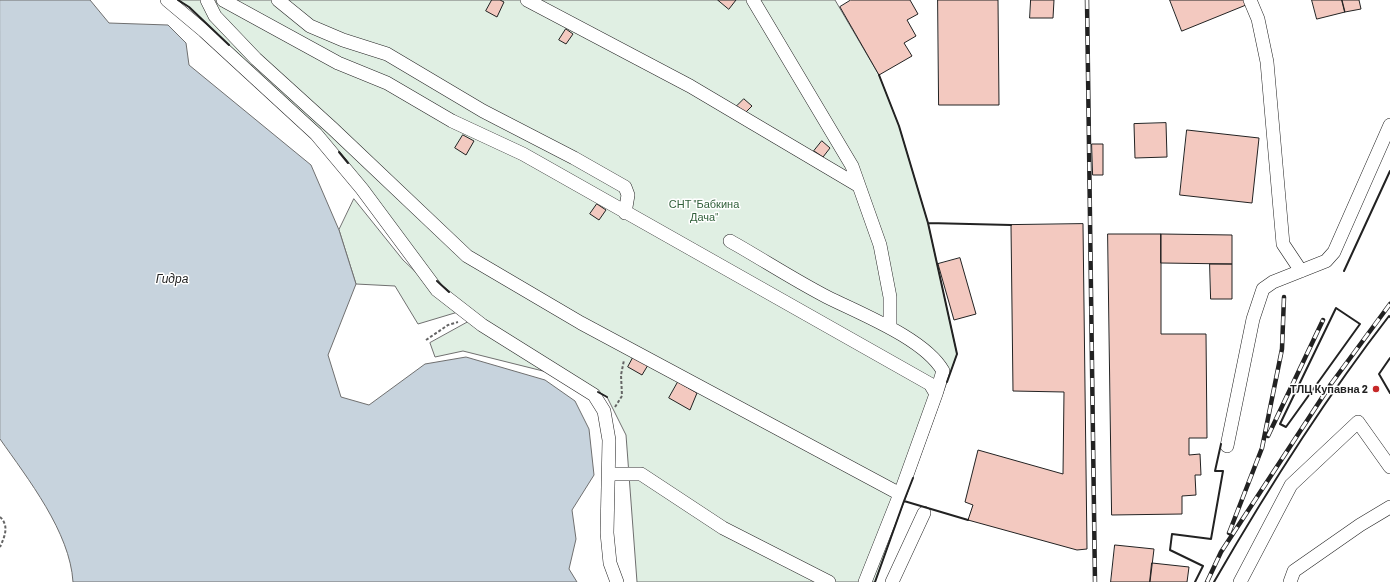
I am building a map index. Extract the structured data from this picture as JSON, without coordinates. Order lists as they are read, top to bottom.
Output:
{
  "water": ["Гидра"],
  "parks": ["СНТ \"Бабкина Дача\""],
  "places": ["ТЛЦ Купавна 2"]
}
